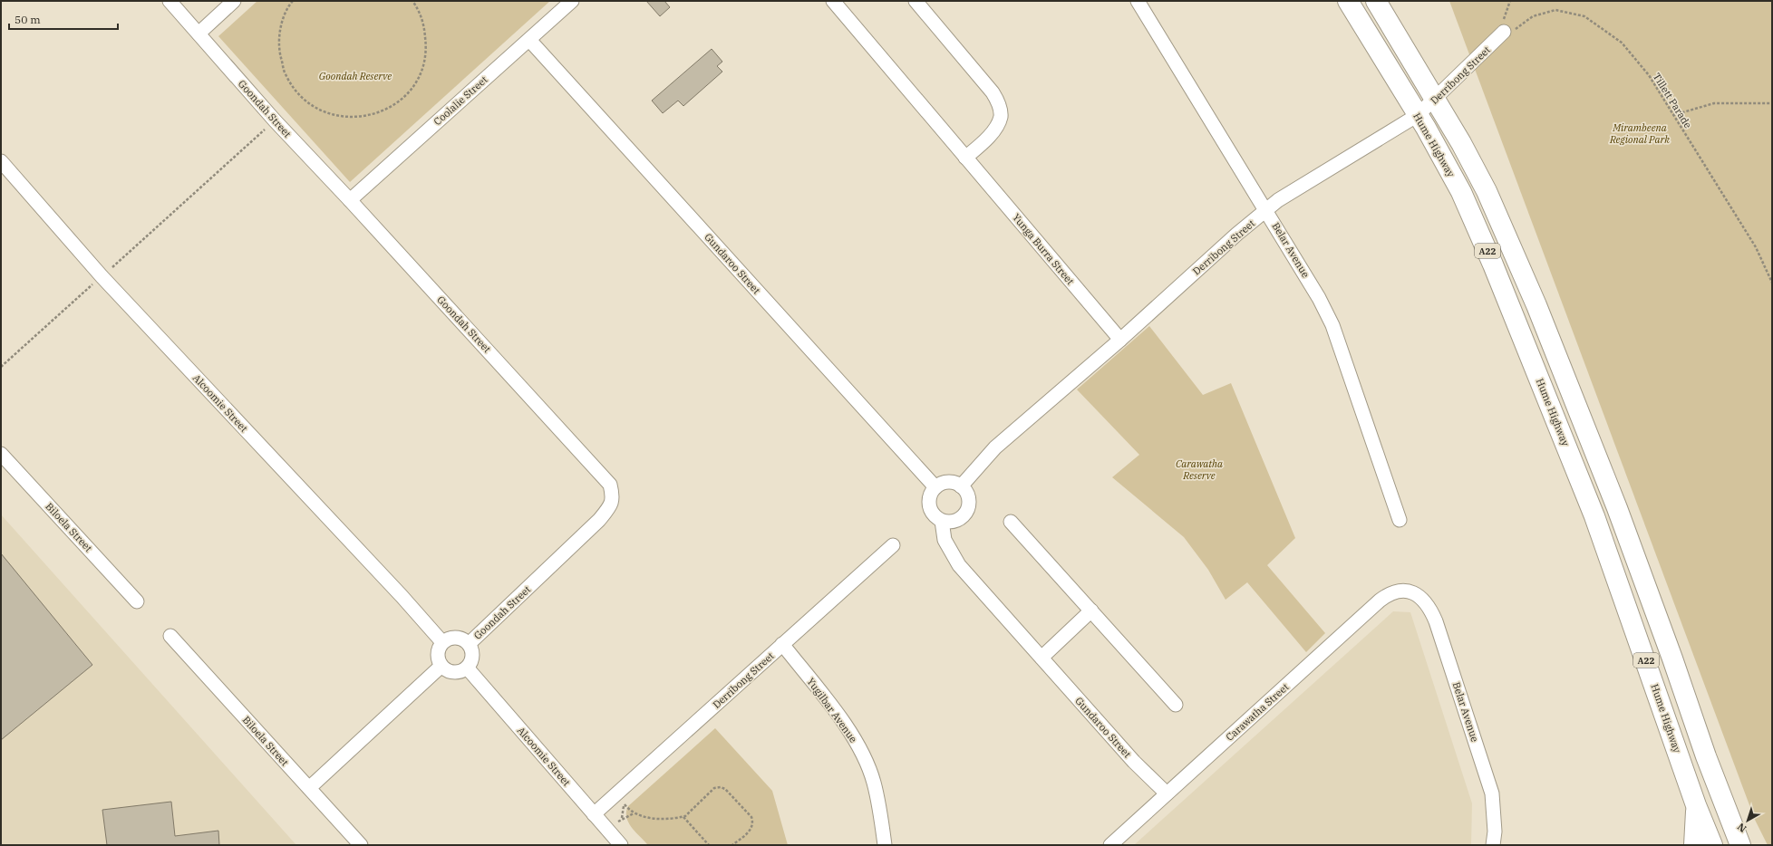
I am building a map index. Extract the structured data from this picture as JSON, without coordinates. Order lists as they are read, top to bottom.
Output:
{
  "streets": {
    "highway": ["Hume Highway", "A22"],
    "street": [
      "Derribong Street",
      "Coolalie Street",
      "Goondah Street",
      "Yunga Burra Street",
      "Belar Avenue",
      "Gundaroo Street",
      "Alcoomie Street",
      "Biloela Street",
      "Yugilbar Avenue",
      "Carawatha Street"
    ],
    "path": ["Tillett Parade"]
  },
  "crossings": [
    ["Derribong Street", "Tillett Parade"],
    ["Derribong Street", "Hume Highway"],
    ["Derribong Street", "Yunga Burra Street"],
    ["Derribong Street", "Belar Avenue"],
    ["Derribong Street", "A22"],
    ["Derribong Street", "Gundaroo Street"],
    ["Derribong Street", "Alcoomie Street"],
    ["Derribong Street", "Yugilbar Avenue"],
    ["Coolalie Street", "Goondah Street"],
    ["Coolalie Street", "Gundaroo Street"],
    ["Goondah Street", "Alcoomie Street"],
    ["Belar Avenue", "Carawatha Street"],
    ["Gundaroo Street", "Carawatha Street"]
  ],
  "parks": ["Goondah Reserve", "Mirambeena Regional Park", "Carawatha Reserve"],
  "scale_bar": "50 m",
  "north": "bottom left"
}
